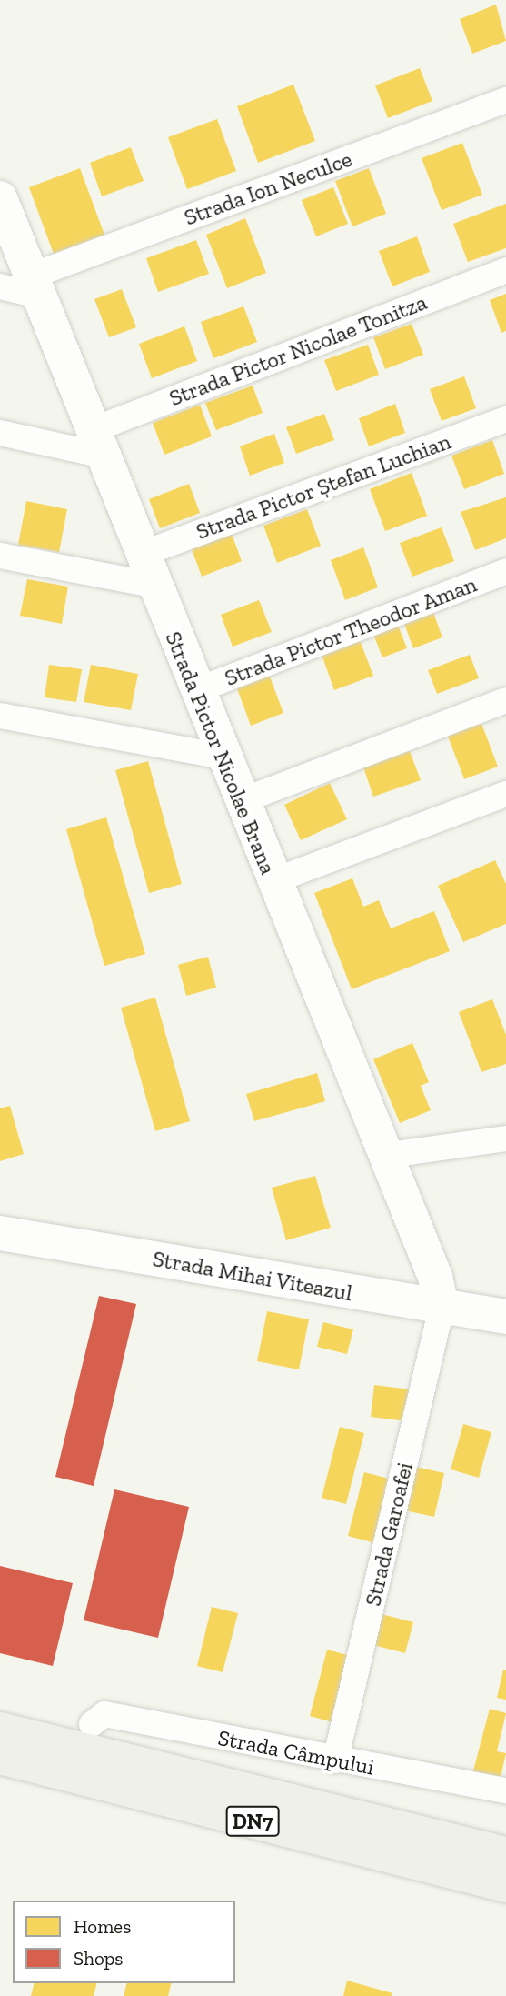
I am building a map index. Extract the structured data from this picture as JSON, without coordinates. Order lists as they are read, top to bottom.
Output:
{
  "streets": {
    "main road": ["DN7"],
    "street": [
      "Strada Ion Neculce",
      "Strada Pictor Nicolae Tonitza",
      "Strada Pictor Ștefan Luchian",
      "Strada Pictor Theodor Aman",
      "Strada Pictor Nicolae Brana",
      "Strada Mihai Viteazul",
      "Strada Garoafei",
      "Strada Câmpului"
    ]
  },
  "crossings": [
    ["Strada Ion Neculce", "Strada Pictor Nicolae Brana"],
    ["Strada Pictor Nicolae Tonitza", "Strada Pictor Nicolae Brana"],
    ["Strada Pictor Ștefan Luchian", "Strada Pictor Nicolae Brana"],
    ["Strada Pictor Theodor Aman", "Strada Pictor Nicolae Brana"],
    ["Strada Pictor Nicolae Brana", "Strada Mihai Viteazul"],
    ["Strada Pictor Nicolae Brana", "Strada Garoafei"],
    ["Strada Mihai Viteazul", "Strada Garoafei"],
    ["Strada Garoafei", "Strada Câmpului"]
  ],
  "legend": ["Homes", "Shops"]
}
